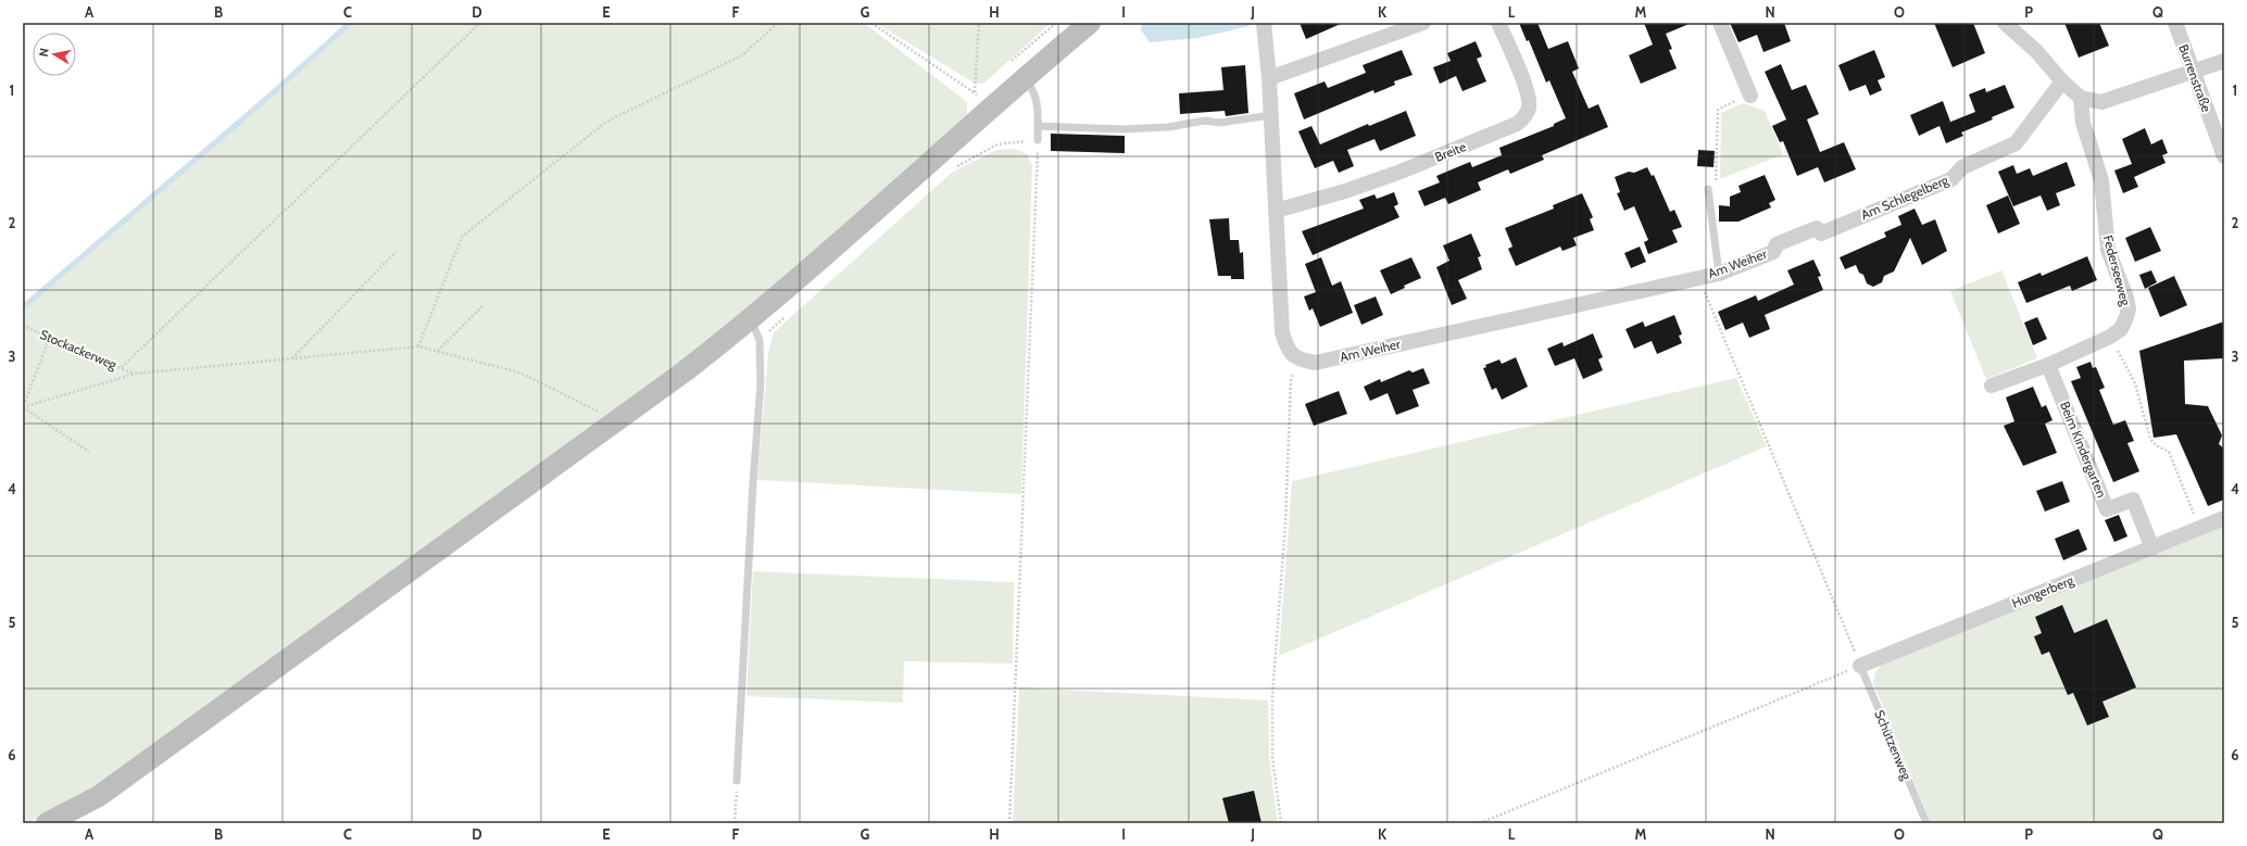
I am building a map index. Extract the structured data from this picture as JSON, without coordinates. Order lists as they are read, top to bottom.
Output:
{
  "streets": {
    "street": [
      "Burrenstraße",
      "Breite",
      "Am Schlegelberg",
      "Am Weiher",
      "Federseeweg",
      "Beim Kindergarten",
      "Hungerberg"
    ],
    "lane": ["Schützenweg"],
    "path": ["Stockackerweg"]
  },
  "crossings": [
    ["Am Schlegelberg", "Am Weiher"],
    ["Federseeweg", "Beim Kindergarten"],
    ["Beim Kindergarten", "Hungerberg"],
    ["Hungerberg", "Schützenweg"]
  ],
  "north": "left",
  "grid": {
    "columns": [
      "A",
      "B",
      "C",
      "D",
      "E",
      "F",
      "G",
      "H",
      "I",
      "J",
      "K",
      "L",
      "M",
      "N",
      "O",
      "P",
      "Q"
    ],
    "rows": [
      "1",
      "2",
      "3",
      "4",
      "5",
      "6"
    ]
  }
}
